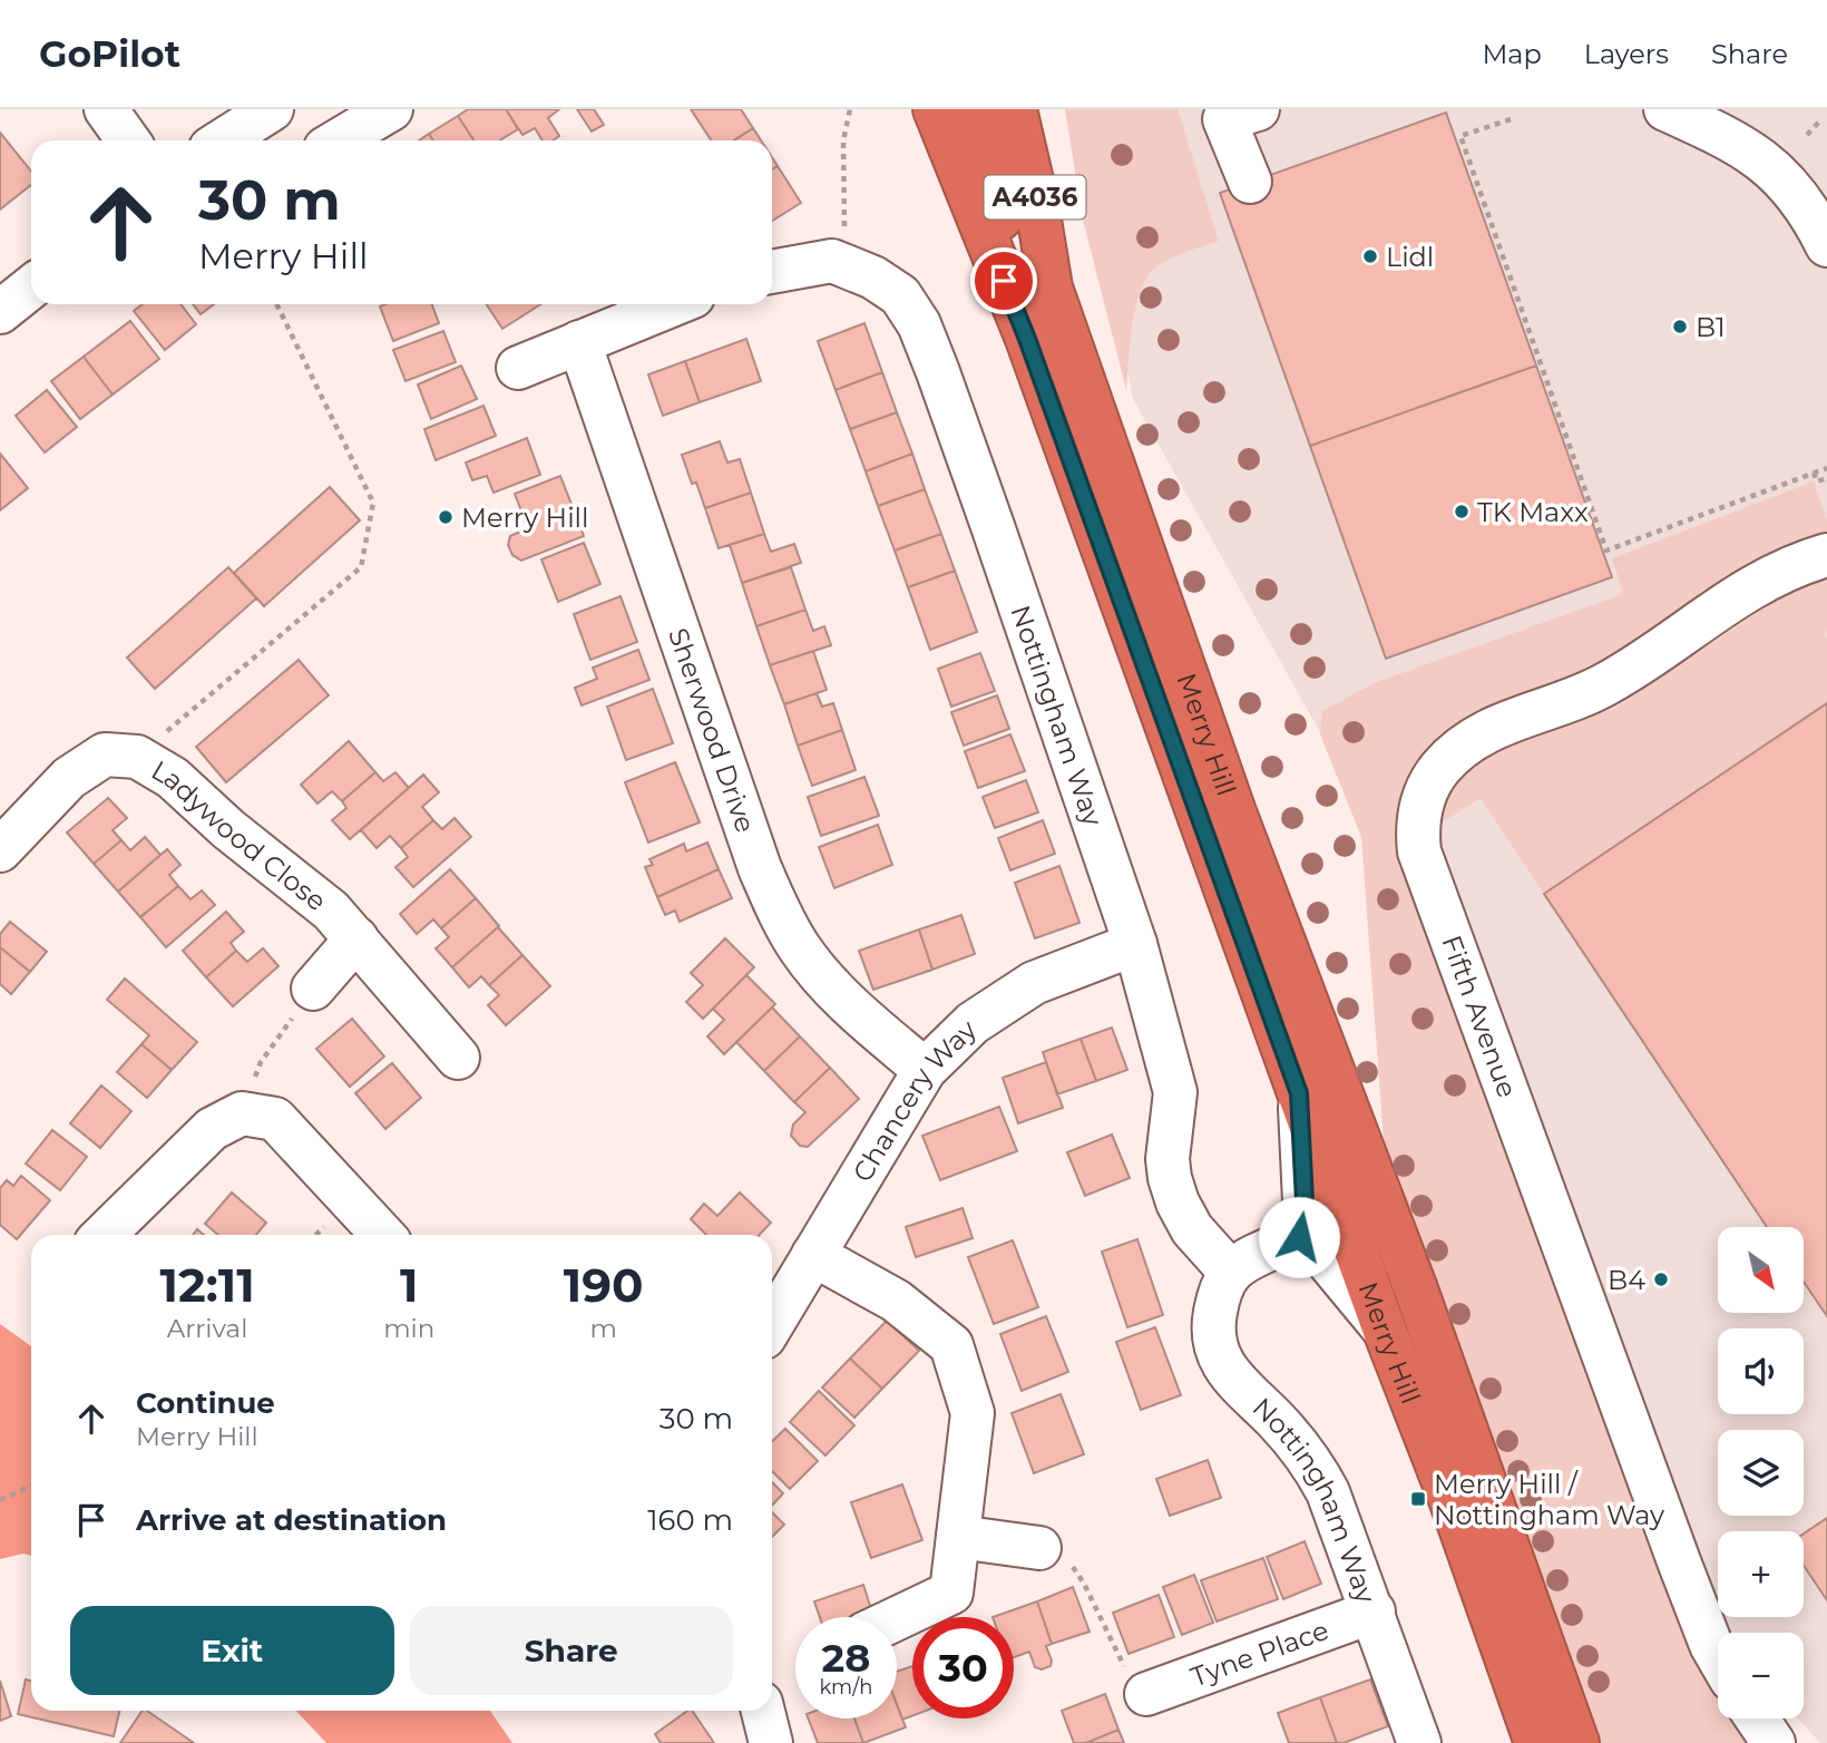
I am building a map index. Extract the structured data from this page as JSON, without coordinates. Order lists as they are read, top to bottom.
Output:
{
  "streets": {
    "highway": ["A4036", "Merry Hill"],
    "street": [
      "Nottingham Way",
      "Sherwood Drive",
      "Ladywood Close",
      "Fifth Avenue",
      "Chancery Way",
      "Tyne Place"
    ]
  },
  "crossings": [
    ["Nottingham Way", "Chancery Way"],
    ["Nottingham Way", "Tyne Place"],
    ["Sherwood Drive", "Chancery Way"]
  ],
  "places": {
    "other": [
      "Lidl",
      "B1",
      "TK Maxx",
      "Merry Hill",
      "B4"
    ],
    "transit": ["Merry Hill / Nottingham Way"]
  },
  "north": "bottom right",
  "page": {
    "header": "GoPilot",
    "nav": ["Map", "Layers", "Share"],
    "turn": ["30 m", "Merry Hill"],
    "map_buttons": ["+", "−"],
    "eta": [
      "12:11",
      "Arrival",
      "1",
      "min",
      "190",
      "m"
    ],
    "list": [
      {
        "name": "Continue",
        "note": "Merry Hill",
        "value": "30 m"
      },
      {
        "name": "Arrive at destination",
        "value": "160 m"
      }
    ],
    "buttons": ["Exit", "Share"],
    "speed": "28 km/h",
    "limit": "30"
  }
}
